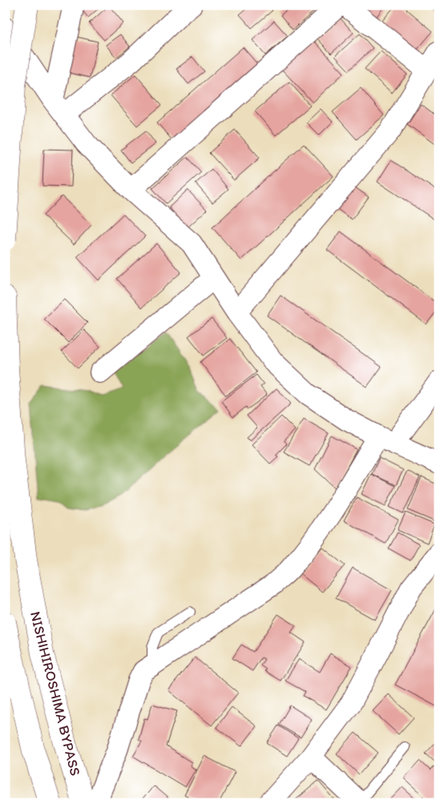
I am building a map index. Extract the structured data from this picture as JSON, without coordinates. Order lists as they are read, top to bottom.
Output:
{
  "streets": {
    "highway": ["NISHIHIROSHIMA BYPASS"]
  }
}
